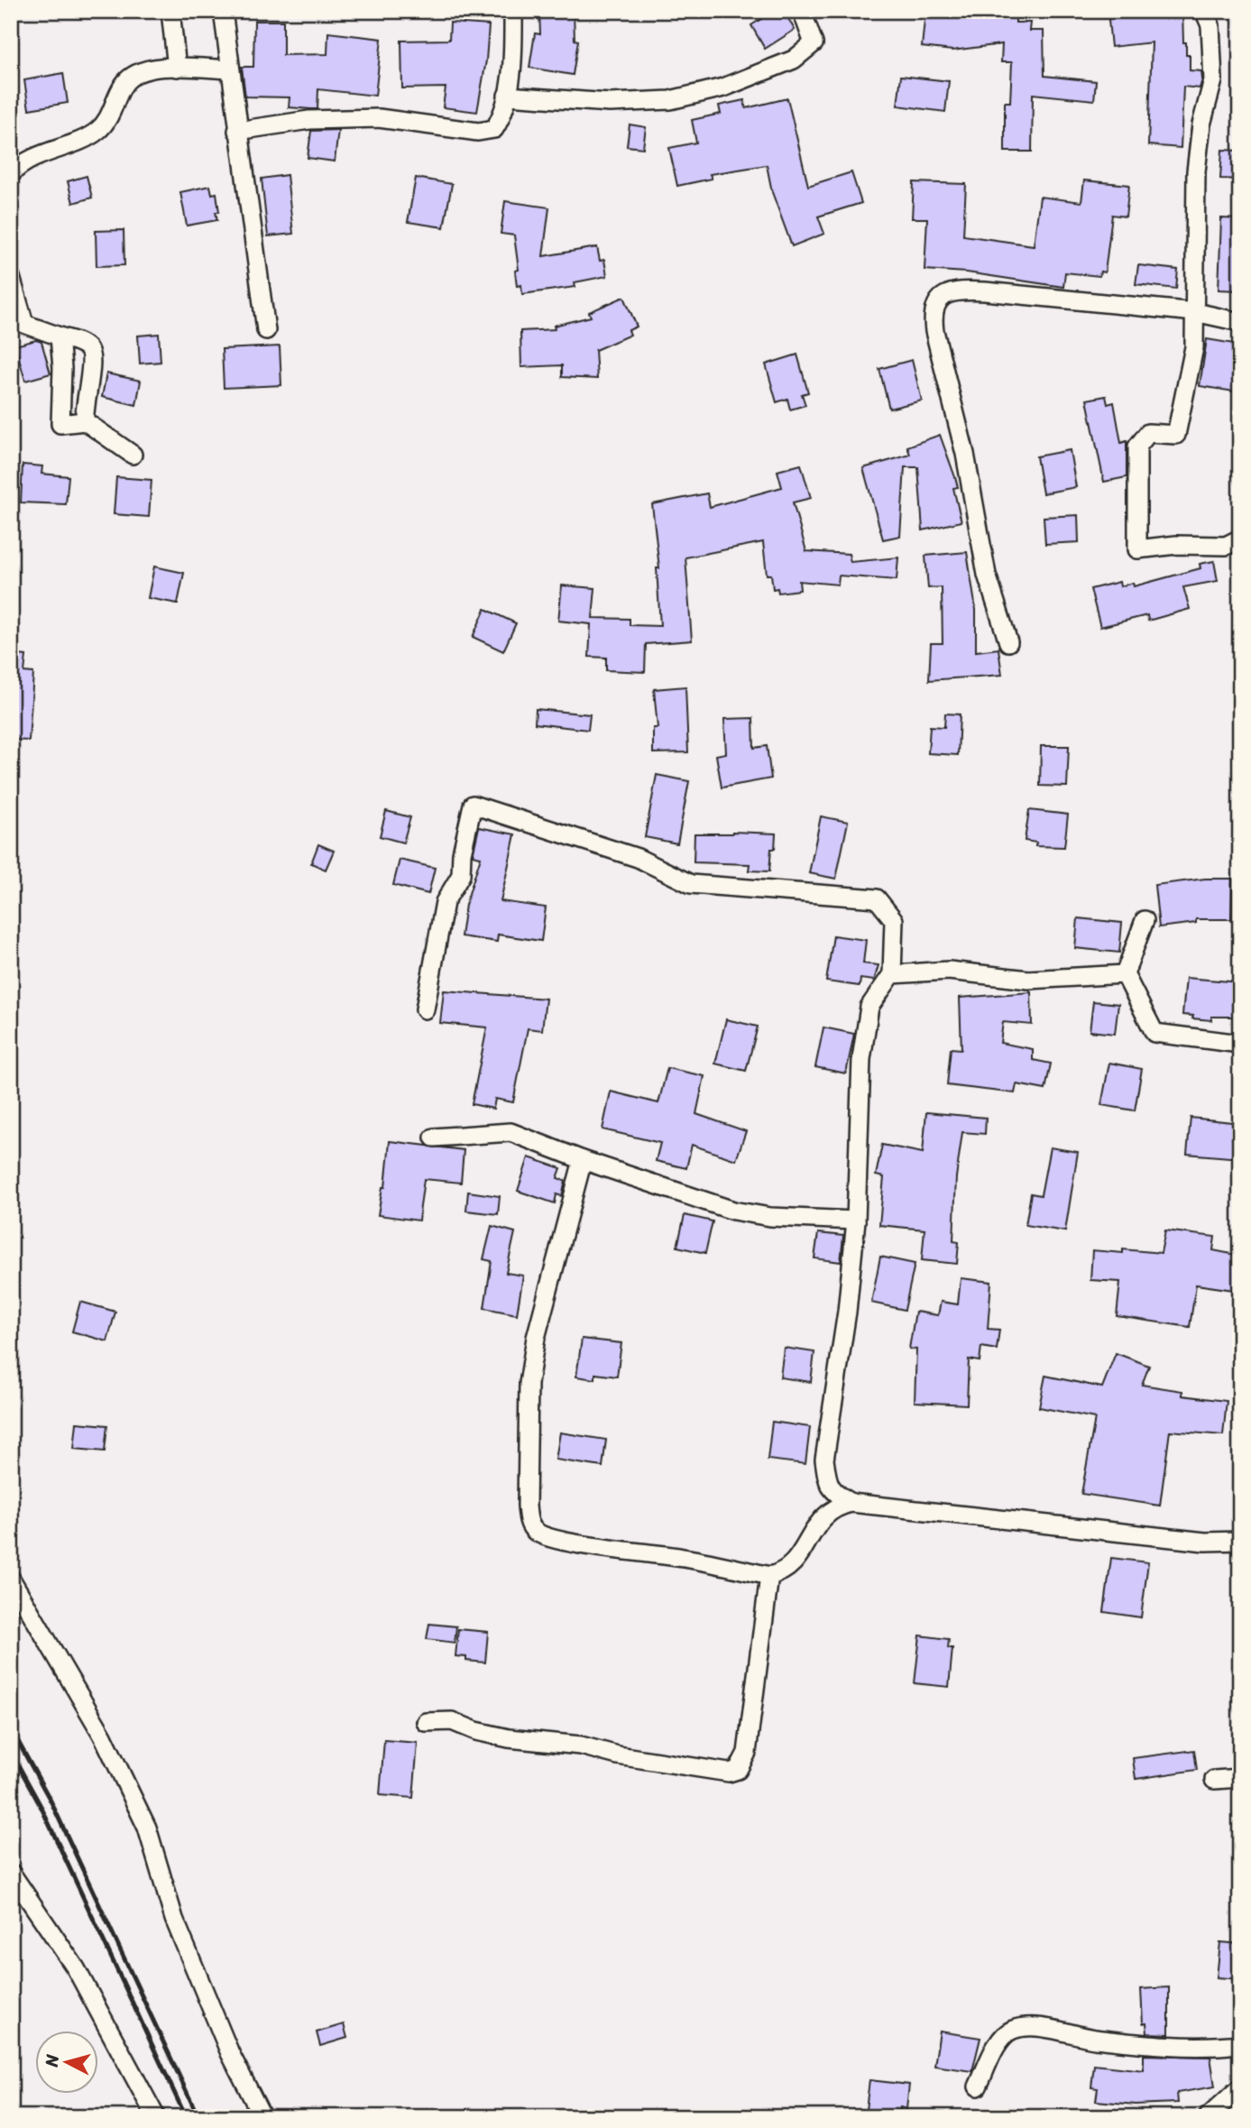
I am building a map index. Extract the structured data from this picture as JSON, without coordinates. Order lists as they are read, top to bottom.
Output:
{
  "north": "left"
}
